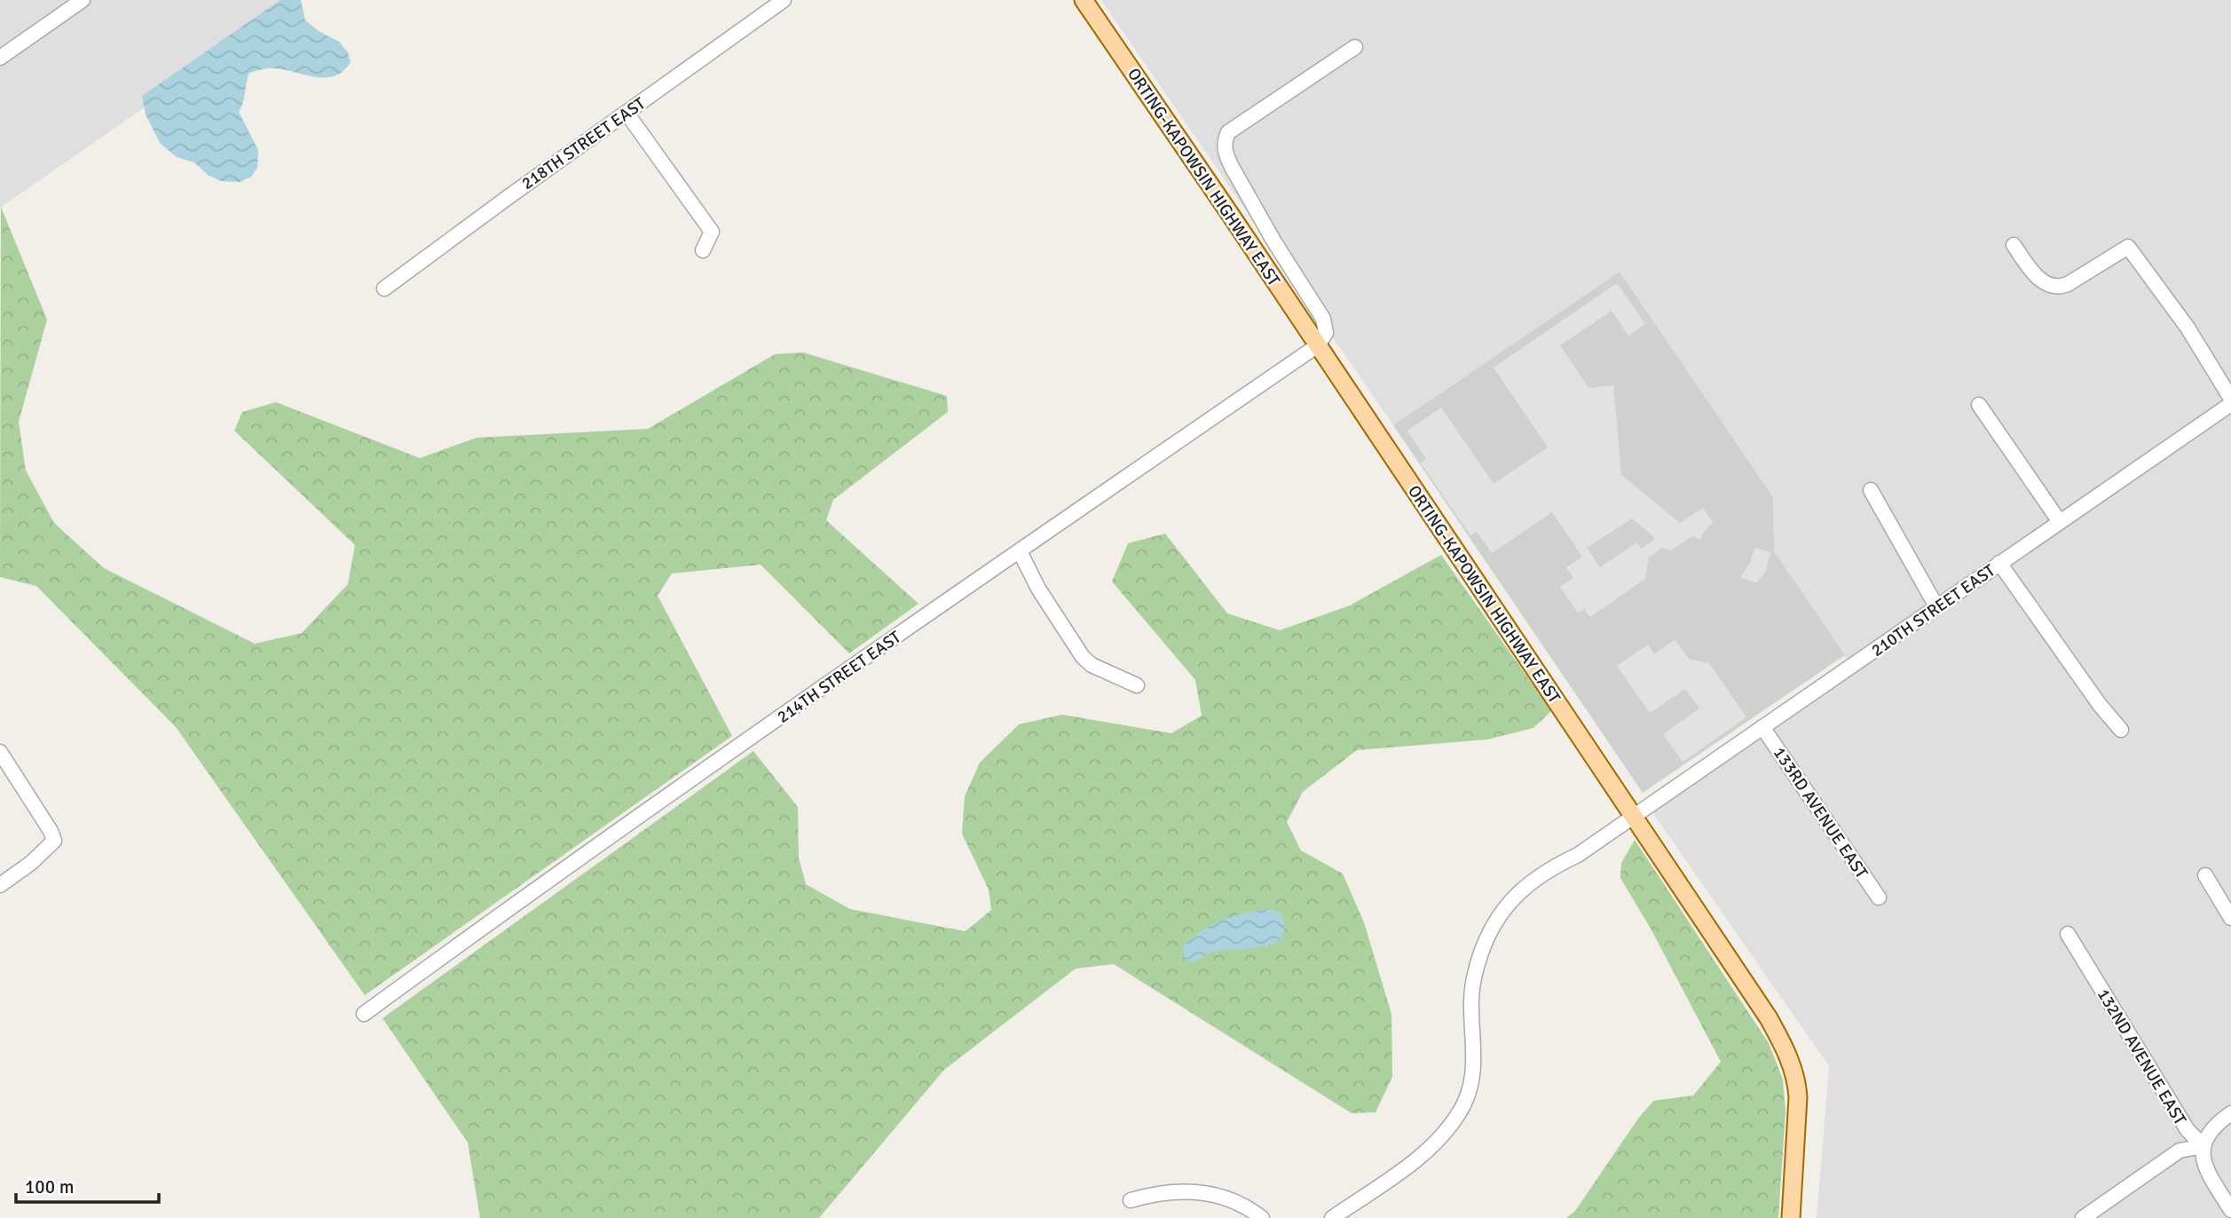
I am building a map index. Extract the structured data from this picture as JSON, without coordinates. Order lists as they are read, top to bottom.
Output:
{
  "streets": {
    "main road": ["ORTING-KAPOWSIN HIGHWAY EAST"],
    "street": [
      "218TH STREET EAST",
      "210TH STREET EAST",
      "214TH STREET EAST",
      "133RD AVENUE EAST",
      "132ND AVENUE EAST"
    ]
  },
  "crossings": [
    ["ORTING-KAPOWSIN HIGHWAY EAST", "210TH STREET EAST"],
    ["ORTING-KAPOWSIN HIGHWAY EAST", "214TH STREET EAST"],
    ["210TH STREET EAST", "133RD AVENUE EAST"]
  ],
  "scale_bar": "100 m"
}
